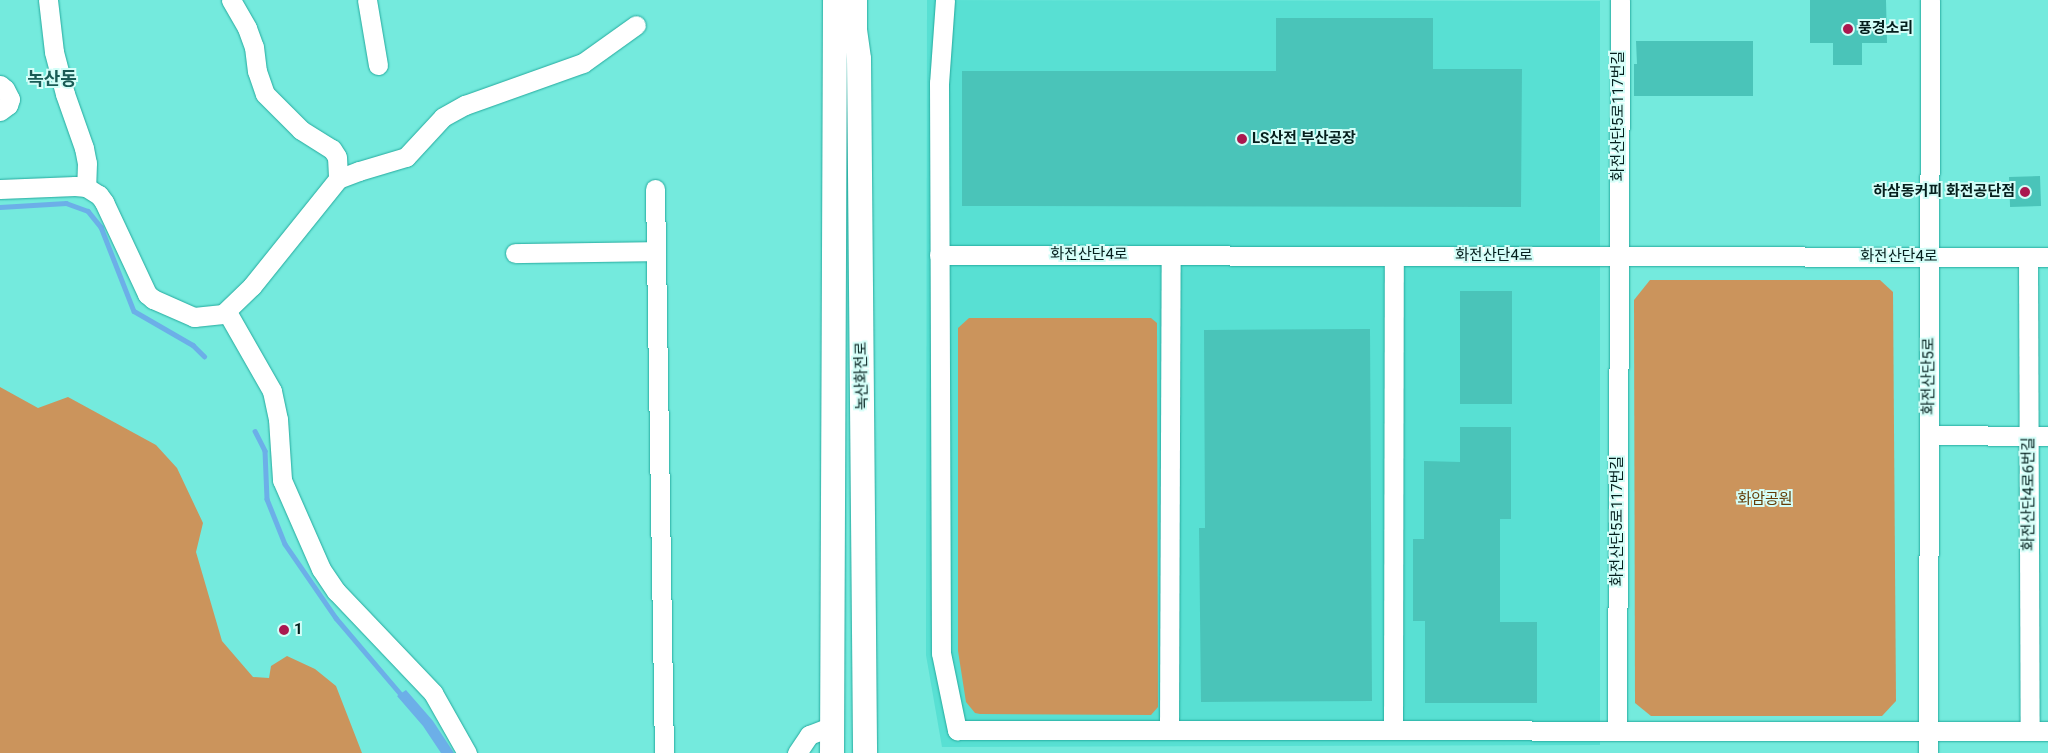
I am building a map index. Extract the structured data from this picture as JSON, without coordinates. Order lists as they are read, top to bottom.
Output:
{
  "streets": {
    "main road": ["녹산화전로"],
    "street": [
      "화전산단5로117번길",
      "화전산단4로",
      "화전산단5로",
      "화전산단4로6번길"
    ]
  },
  "crossings": [
    ["화전산단5로117번길", "화전산단4로"],
    ["화전산단4로", "화전산단5로"],
    ["화전산단4로", "화전산단4로6번길"]
  ],
  "districts": ["녹산동"],
  "parks": ["화암공원"],
  "places": [
    "풍경소리",
    "LS산전 부산공장",
    "하삼동커피 화전공단점",
    "1"
  ]
}
